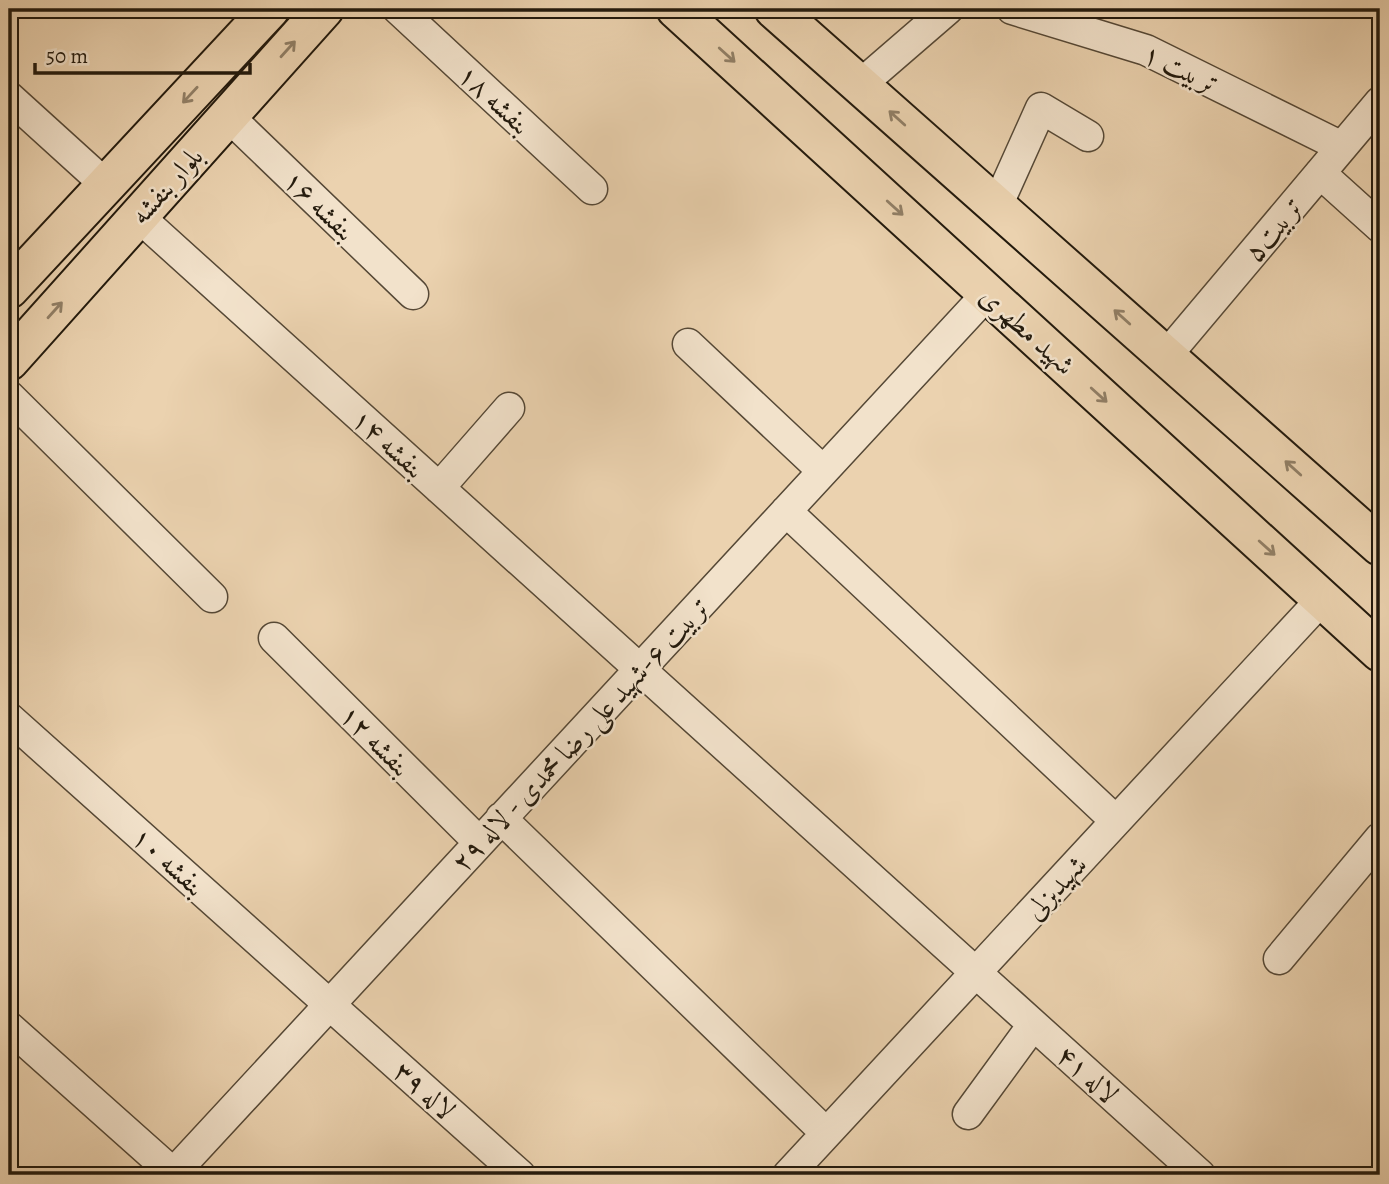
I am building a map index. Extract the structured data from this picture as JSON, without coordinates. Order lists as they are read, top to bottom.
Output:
{
  "streets": {
    "main road": ["بلوار بنفشه", "شهید مطهری"],
    "street": [
      "تربیت ۱",
      "بنفشه ۱۸",
      "بنفشه ۱۶",
      "تربیت۵",
      "بنفشه ۱۴",
      "تربیت ۶-شهید علی رضا محمدی - لاله ۲۹",
      "بنفشه ۱۲",
      "بنفشه ۱۰",
      "شهیدبزلی",
      "لاله ۴۱",
      "لاله ۳۹"
    ]
  },
  "crossings": [
    ["تربیت ۱", "تربیت۵"],
    ["بلوار بنفشه", "بنفشه ۱۶"],
    ["بلوار بنفشه", "بنفشه ۱۴"],
    ["شهید مطهری", "تربیت ۶-شهید علی رضا محمدی - لاله ۲۹"],
    ["شهید مطهری", "شهیدبزلی"],
    ["بنفشه ۱۴", "تربیت ۶-شهید علی رضا محمدی - لاله ۲۹"],
    ["بنفشه ۱۴", "شهیدبزلی"],
    ["بنفشه ۱۴", "لاله ۴۱"],
    ["تربیت ۶-شهید علی رضا محمدی - لاله ۲۹", "بنفشه ۱۲"],
    ["تربیت ۶-شهید علی رضا محمدی - لاله ۲۹", "بنفشه ۱۰"],
    ["تربیت ۶-شهید علی رضا محمدی - لاله ۲۹", "لاله ۳۹"],
    ["بنفشه ۱۰", "لاله ۳۹"],
    ["شهیدبزلی", "لاله ۴۱"]
  ],
  "scale_bar": "50 m"
}
